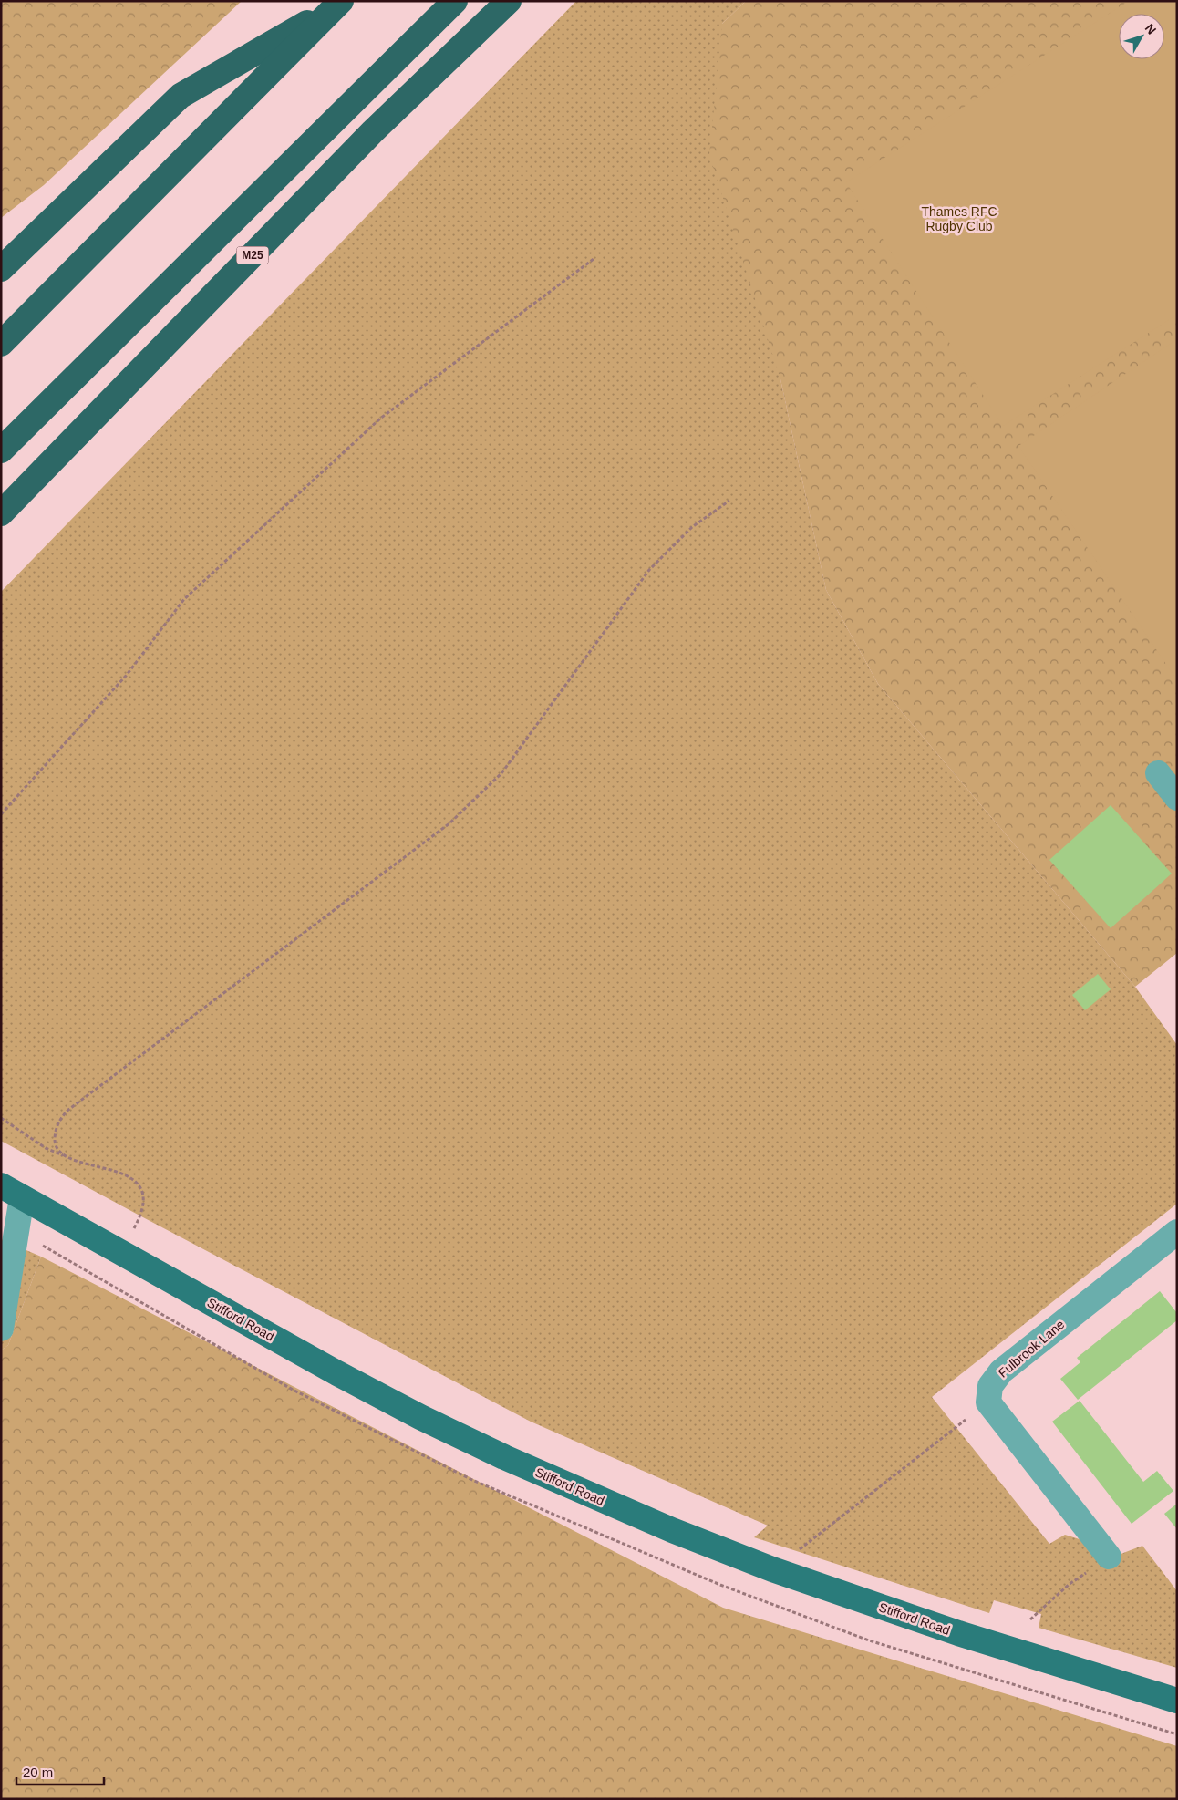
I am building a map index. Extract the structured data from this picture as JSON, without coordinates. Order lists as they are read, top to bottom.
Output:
{
  "streets": {
    "highway": ["M25"],
    "main road": ["Stifford Road"],
    "street": ["Fulbrook Lane"]
  },
  "parks": ["Thames RFC Rugby Club"],
  "scale_bar": "20 m",
  "north": "top right"
}
